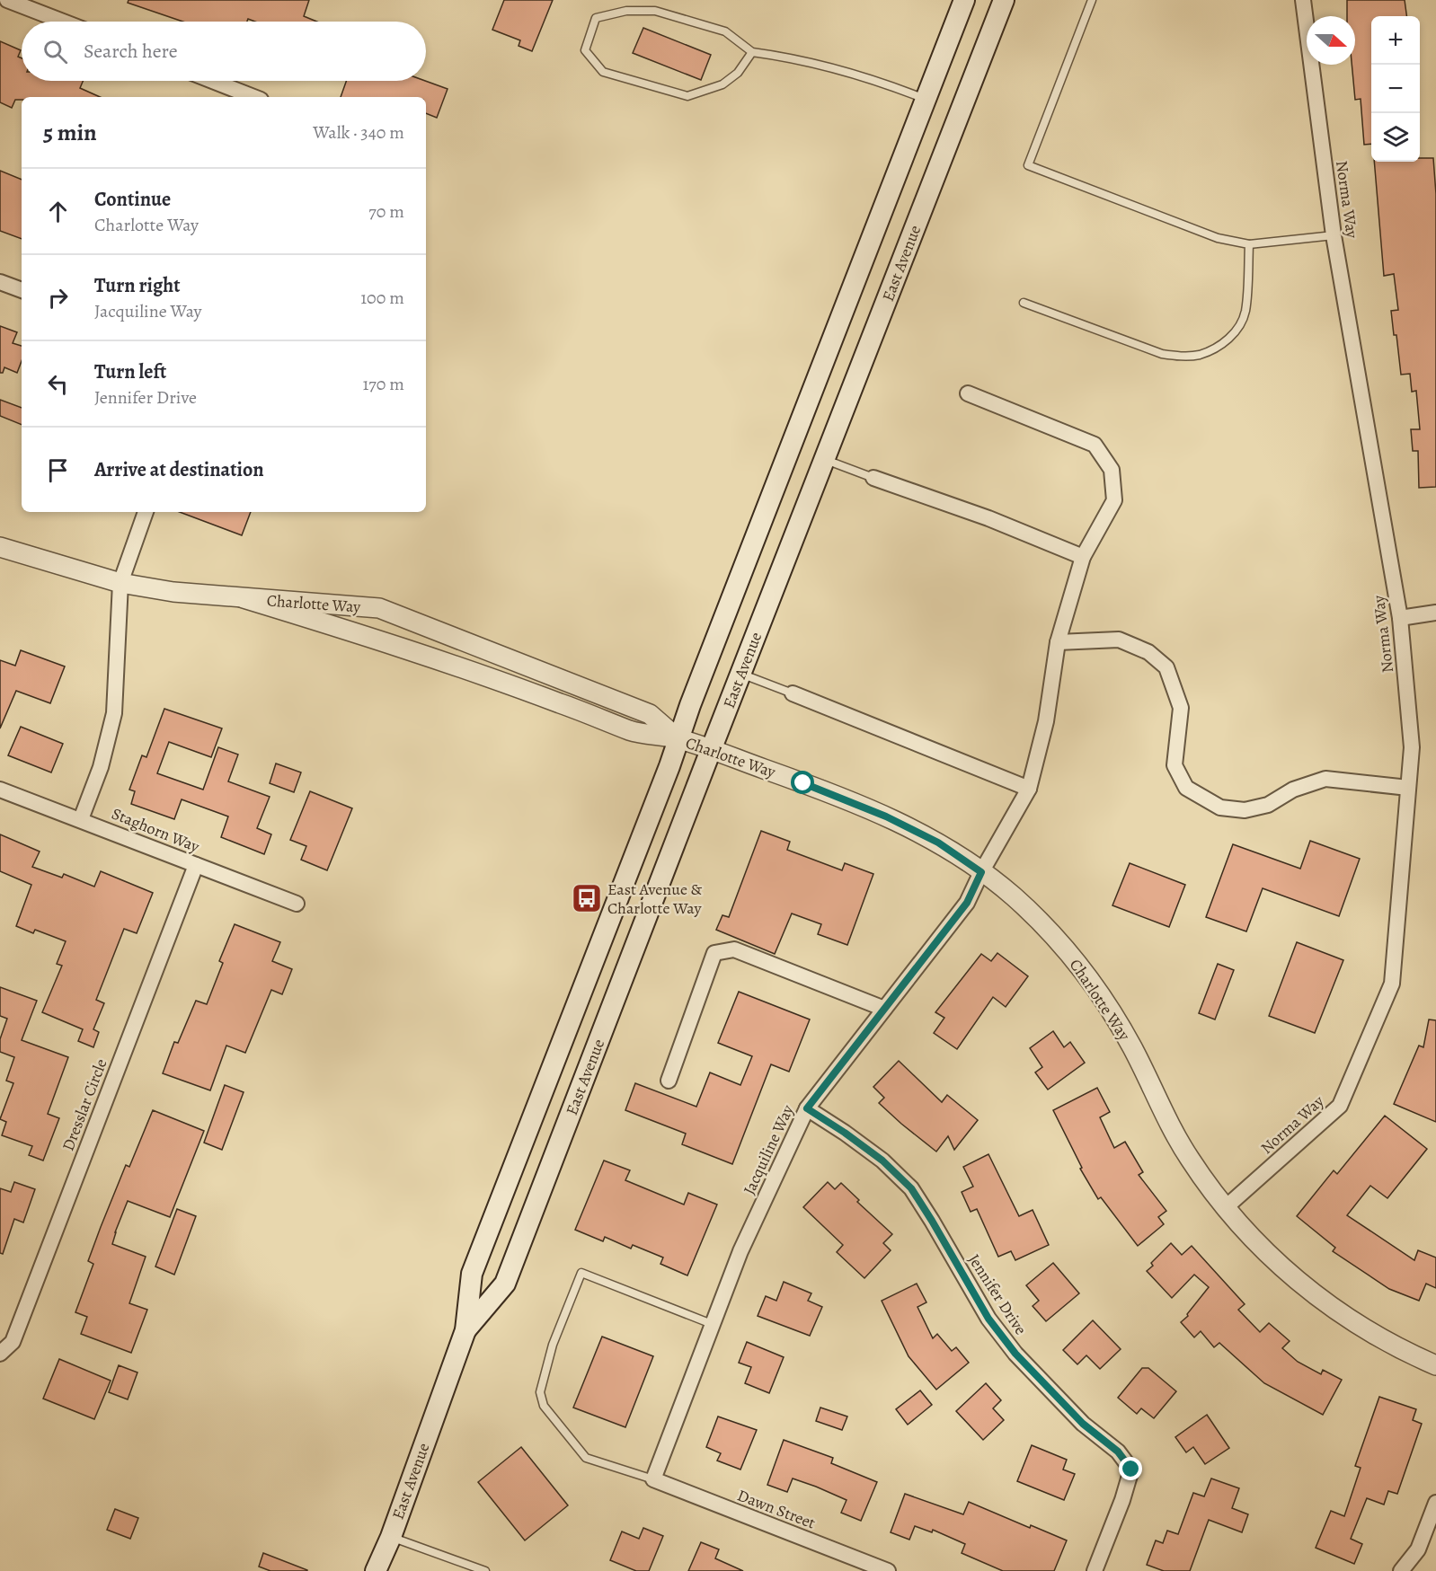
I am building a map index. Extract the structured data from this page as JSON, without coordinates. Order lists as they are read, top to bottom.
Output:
{
  "streets": {
    "main road": ["East Avenue"],
    "street": [
      "Norma Way",
      "Charlotte Way",
      "Staghorn Way",
      "Dresslar Circle",
      "Jacquiline Way",
      "Jennifer Drive",
      "Dawn Street"
    ]
  },
  "crossings": [
    ["Norma Way", "Charlotte Way"],
    ["East Avenue", "Charlotte Way"],
    ["Charlotte Way", "Jacquiline Way"],
    ["Staghorn Way", "Dresslar Circle"],
    ["Jacquiline Way", "Jennifer Drive"],
    ["Jacquiline Way", "Dawn Street"]
  ],
  "places": {
    "bus stop": ["East Avenue & Charlotte Way"]
  },
  "north": "right",
  "page": {
    "map_buttons": ["+", "−"],
    "search": "Search here",
    "heading": ["5 min", "Walk · 340 m"],
    "list": [
      ["Continue", "Charlotte Way", "70 m"],
      ["Turn right", "Jacquiline Way", "100 m"],
      ["Turn left", "Jennifer Drive", "170 m"],
      "Arrive at destination"
    ]
  }
}
